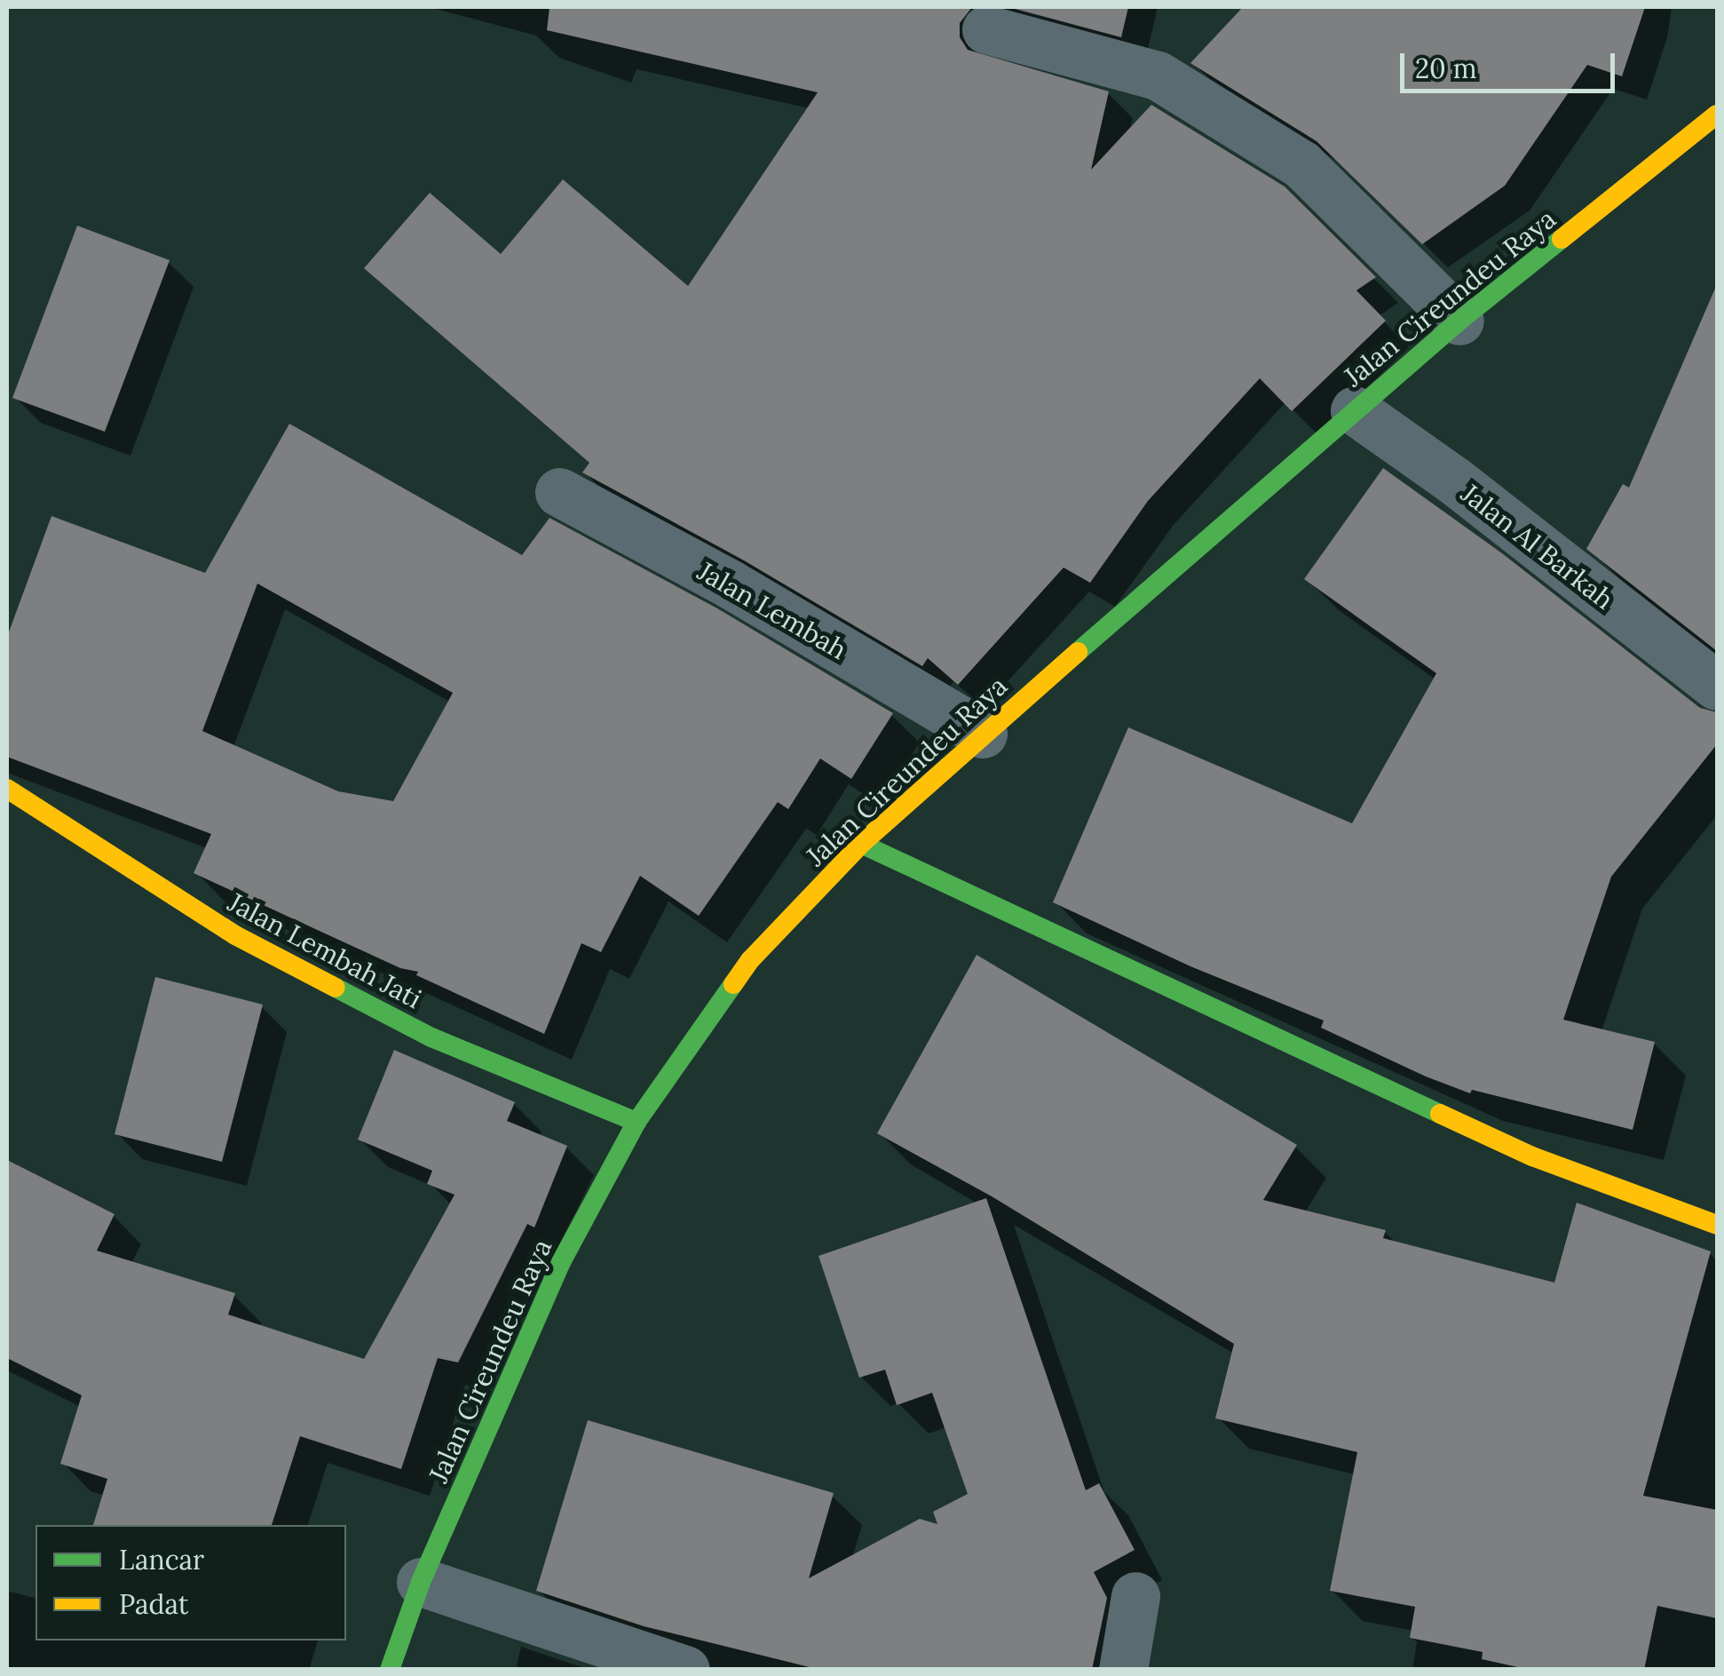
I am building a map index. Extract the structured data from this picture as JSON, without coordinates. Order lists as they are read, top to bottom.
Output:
{
  "streets": {
    "main road": ["Jalan Cireundeu Raya", "Jalan Lembah Jati"],
    "street": ["Jalan Al Barkah", "Jalan Lembah"]
  },
  "crossings": [
    ["Jalan Cireundeu Raya", "Jalan Al Barkah"],
    ["Jalan Cireundeu Raya", "Jalan Lembah"],
    ["Jalan Cireundeu Raya", "Jalan Lembah Jati"]
  ],
  "legend": ["Lancar", "Padat"],
  "scale_bar": "20 m"
}
